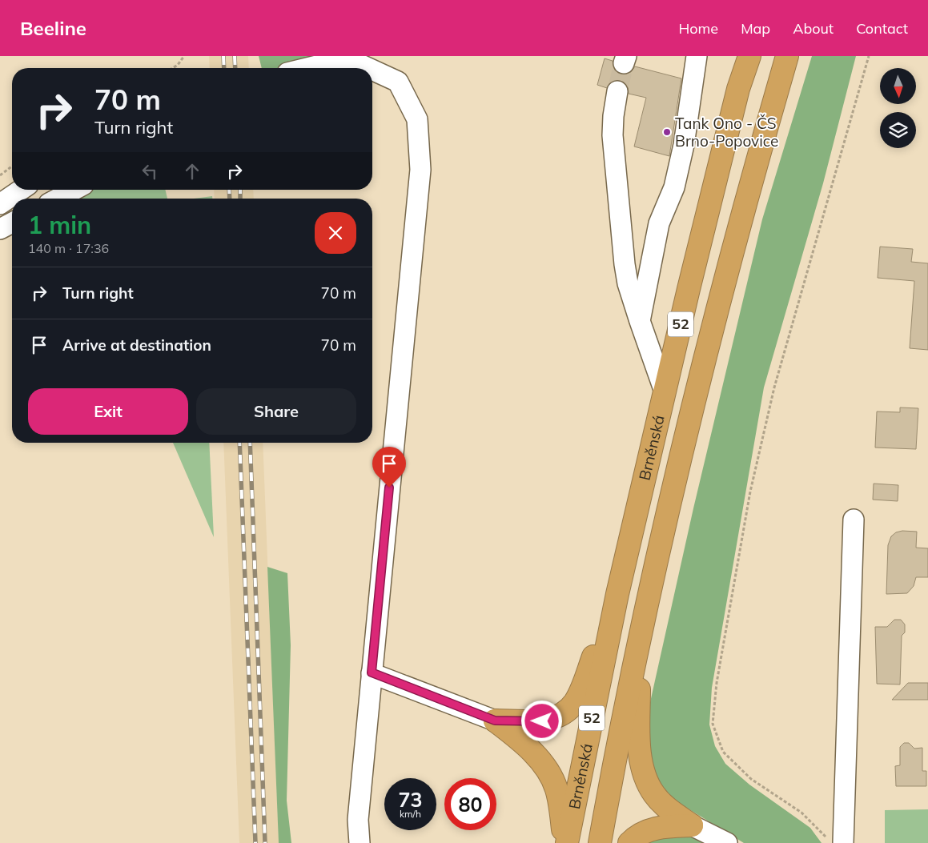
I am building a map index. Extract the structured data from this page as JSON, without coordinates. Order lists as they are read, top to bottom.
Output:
{
  "streets": {
    "highway": ["52", "Brněnská"]
  },
  "places": ["Tank Ono - ČS Brno-Popovice"],
  "north": "bottom",
  "page": {
    "header": "Beeline",
    "nav": [
      "Home",
      "Map",
      "About",
      "Contact"
    ],
    "turn": ["70 m", "Turn right"],
    "heading": ["1 min", "140 m · 17:36"],
    "list": [
      {
        "name": "Turn right",
        "value": "70 m"
      },
      {
        "name": "Arrive at destination",
        "value": "70 m"
      }
    ],
    "buttons": ["Exit", "Share"],
    "speed": "73 km/h",
    "limit": "80"
  }
}
